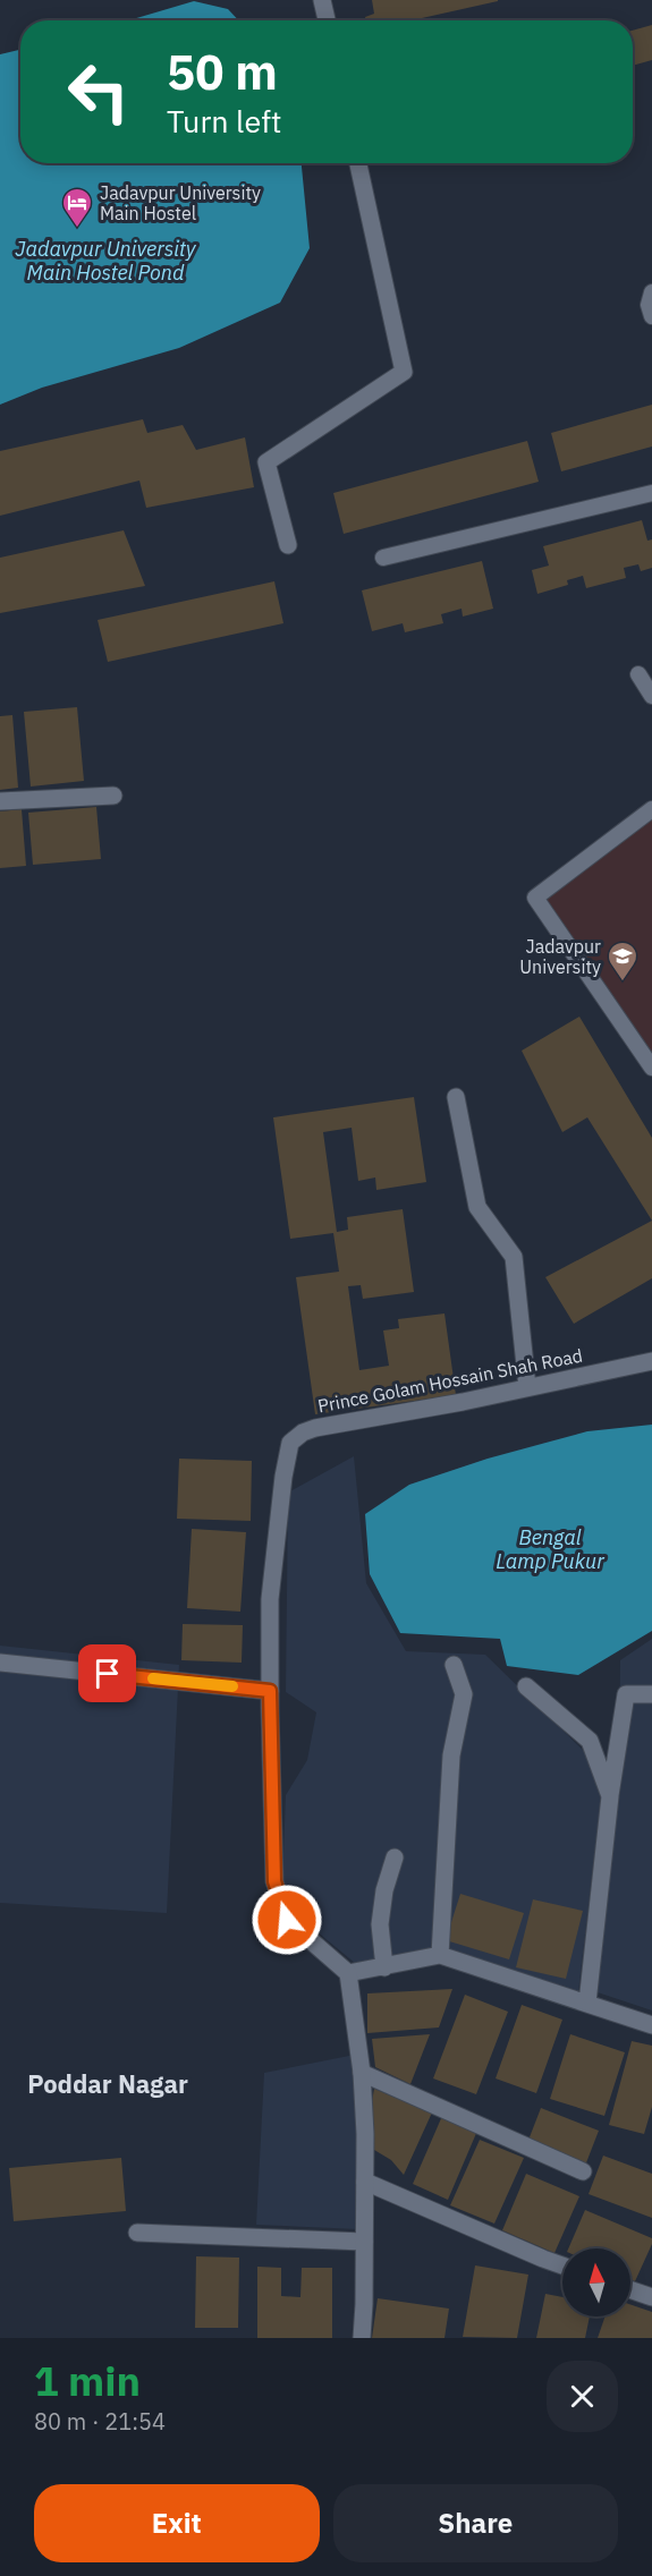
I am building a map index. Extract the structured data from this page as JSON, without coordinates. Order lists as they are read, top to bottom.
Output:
{
  "streets": {
    "street": ["Prince Golam Hossain Shah Road"]
  },
  "districts": ["Poddar Nagar"],
  "water": ["Jadavpur University Main Hostel Pond", "Bengal Lamp Pukur"],
  "places": {
    "hotel": ["Jadavpur University Main Hostel"],
    "school or university": ["Jadavpur University"]
  },
  "north": "top",
  "page": {
    "turn": ["50 m", "Turn left"],
    "heading": ["1 min", "80 m · 21:54"],
    "buttons": ["Exit", "Share"]
  }
}
